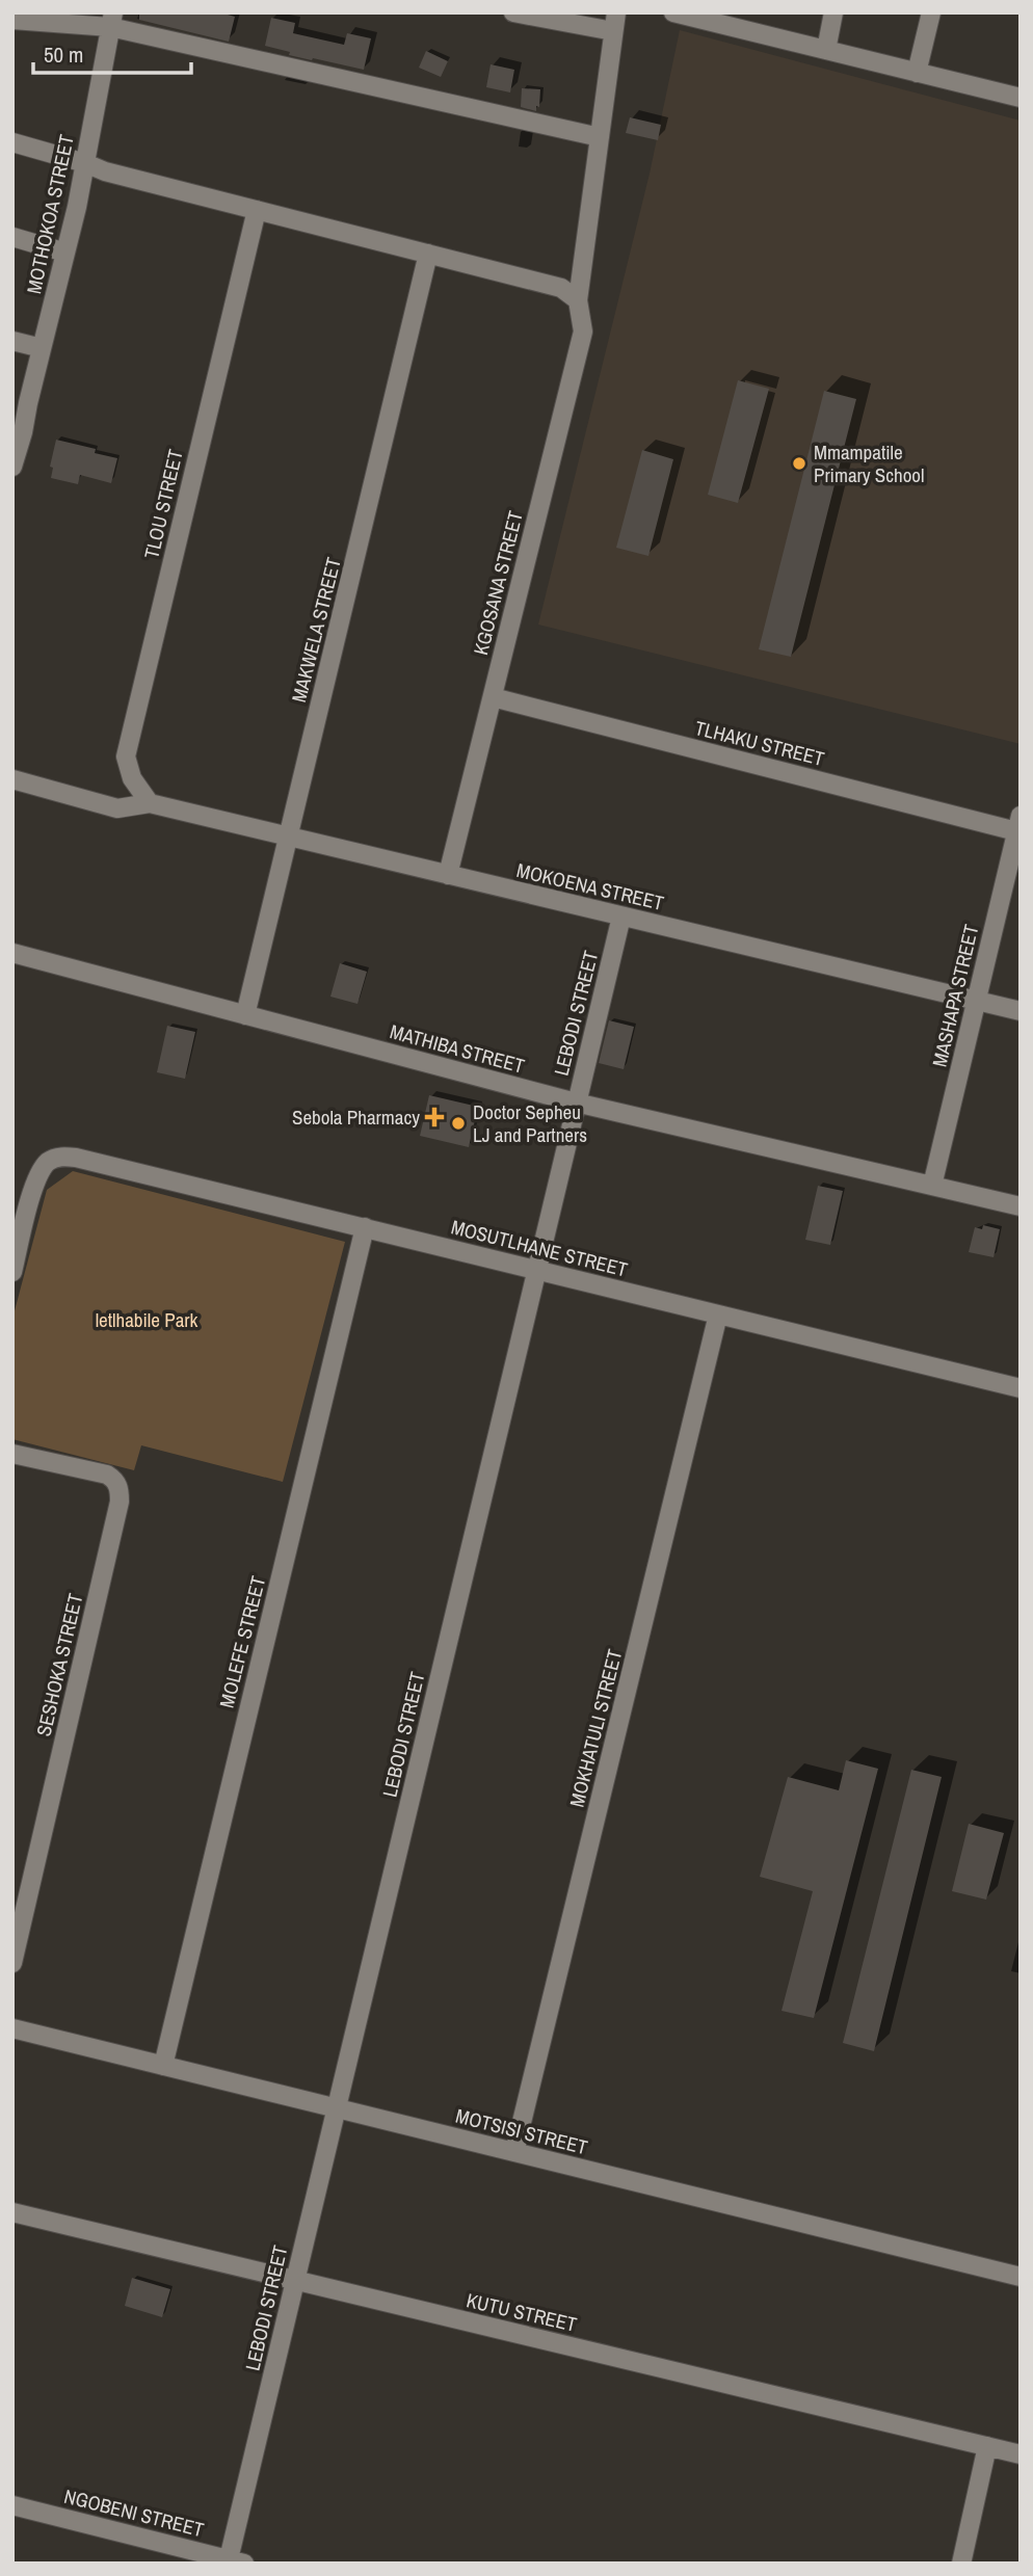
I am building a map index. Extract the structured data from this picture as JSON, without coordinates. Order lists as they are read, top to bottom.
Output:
{
  "streets": {
    "street": [
      "MOTHOKOA STREET",
      "TLOU STREET",
      "KGOSANA STREET",
      "MAKWELA STREET",
      "TLHAKU STREET",
      "MOKOENA STREET",
      "MASHAPA STREET",
      "LEBODI STREET",
      "MATHIBA STREET",
      "MOSUTLHANE STREET",
      "MOLEFE STREET",
      "SESHOKA STREET",
      "MOKHATULI STREET",
      "MOTSISI STREET",
      "KUTU STREET",
      "NGOBENI STREET"
    ]
  },
  "crossings": [
    ["TLOU STREET", "MOKOENA STREET"],
    ["KGOSANA STREET", "TLHAKU STREET"],
    ["KGOSANA STREET", "MOKOENA STREET"],
    ["MAKWELA STREET", "MOKOENA STREET"],
    ["MAKWELA STREET", "MATHIBA STREET"],
    ["TLHAKU STREET", "MASHAPA STREET"],
    ["MOKOENA STREET", "MASHAPA STREET"],
    ["MOKOENA STREET", "LEBODI STREET"],
    ["MASHAPA STREET", "MATHIBA STREET"],
    ["LEBODI STREET", "MATHIBA STREET"],
    ["LEBODI STREET", "MOSUTLHANE STREET"],
    ["LEBODI STREET", "MOTSISI STREET"],
    ["LEBODI STREET", "KUTU STREET"],
    ["LEBODI STREET", "NGOBENI STREET"],
    ["MOSUTLHANE STREET", "MOLEFE STREET"],
    ["MOSUTLHANE STREET", "MOKHATULI STREET"],
    ["MOLEFE STREET", "MOTSISI STREET"],
    ["MOKHATULI STREET", "MOTSISI STREET"]
  ],
  "parks": ["letlhabile Park"],
  "places": {
    "other": ["Mmampatile Primary School", "Doctor Sepheu LJ and Partners"],
    "health": ["Sebola Pharmacy"]
  },
  "scale_bar": "50 m"
}
